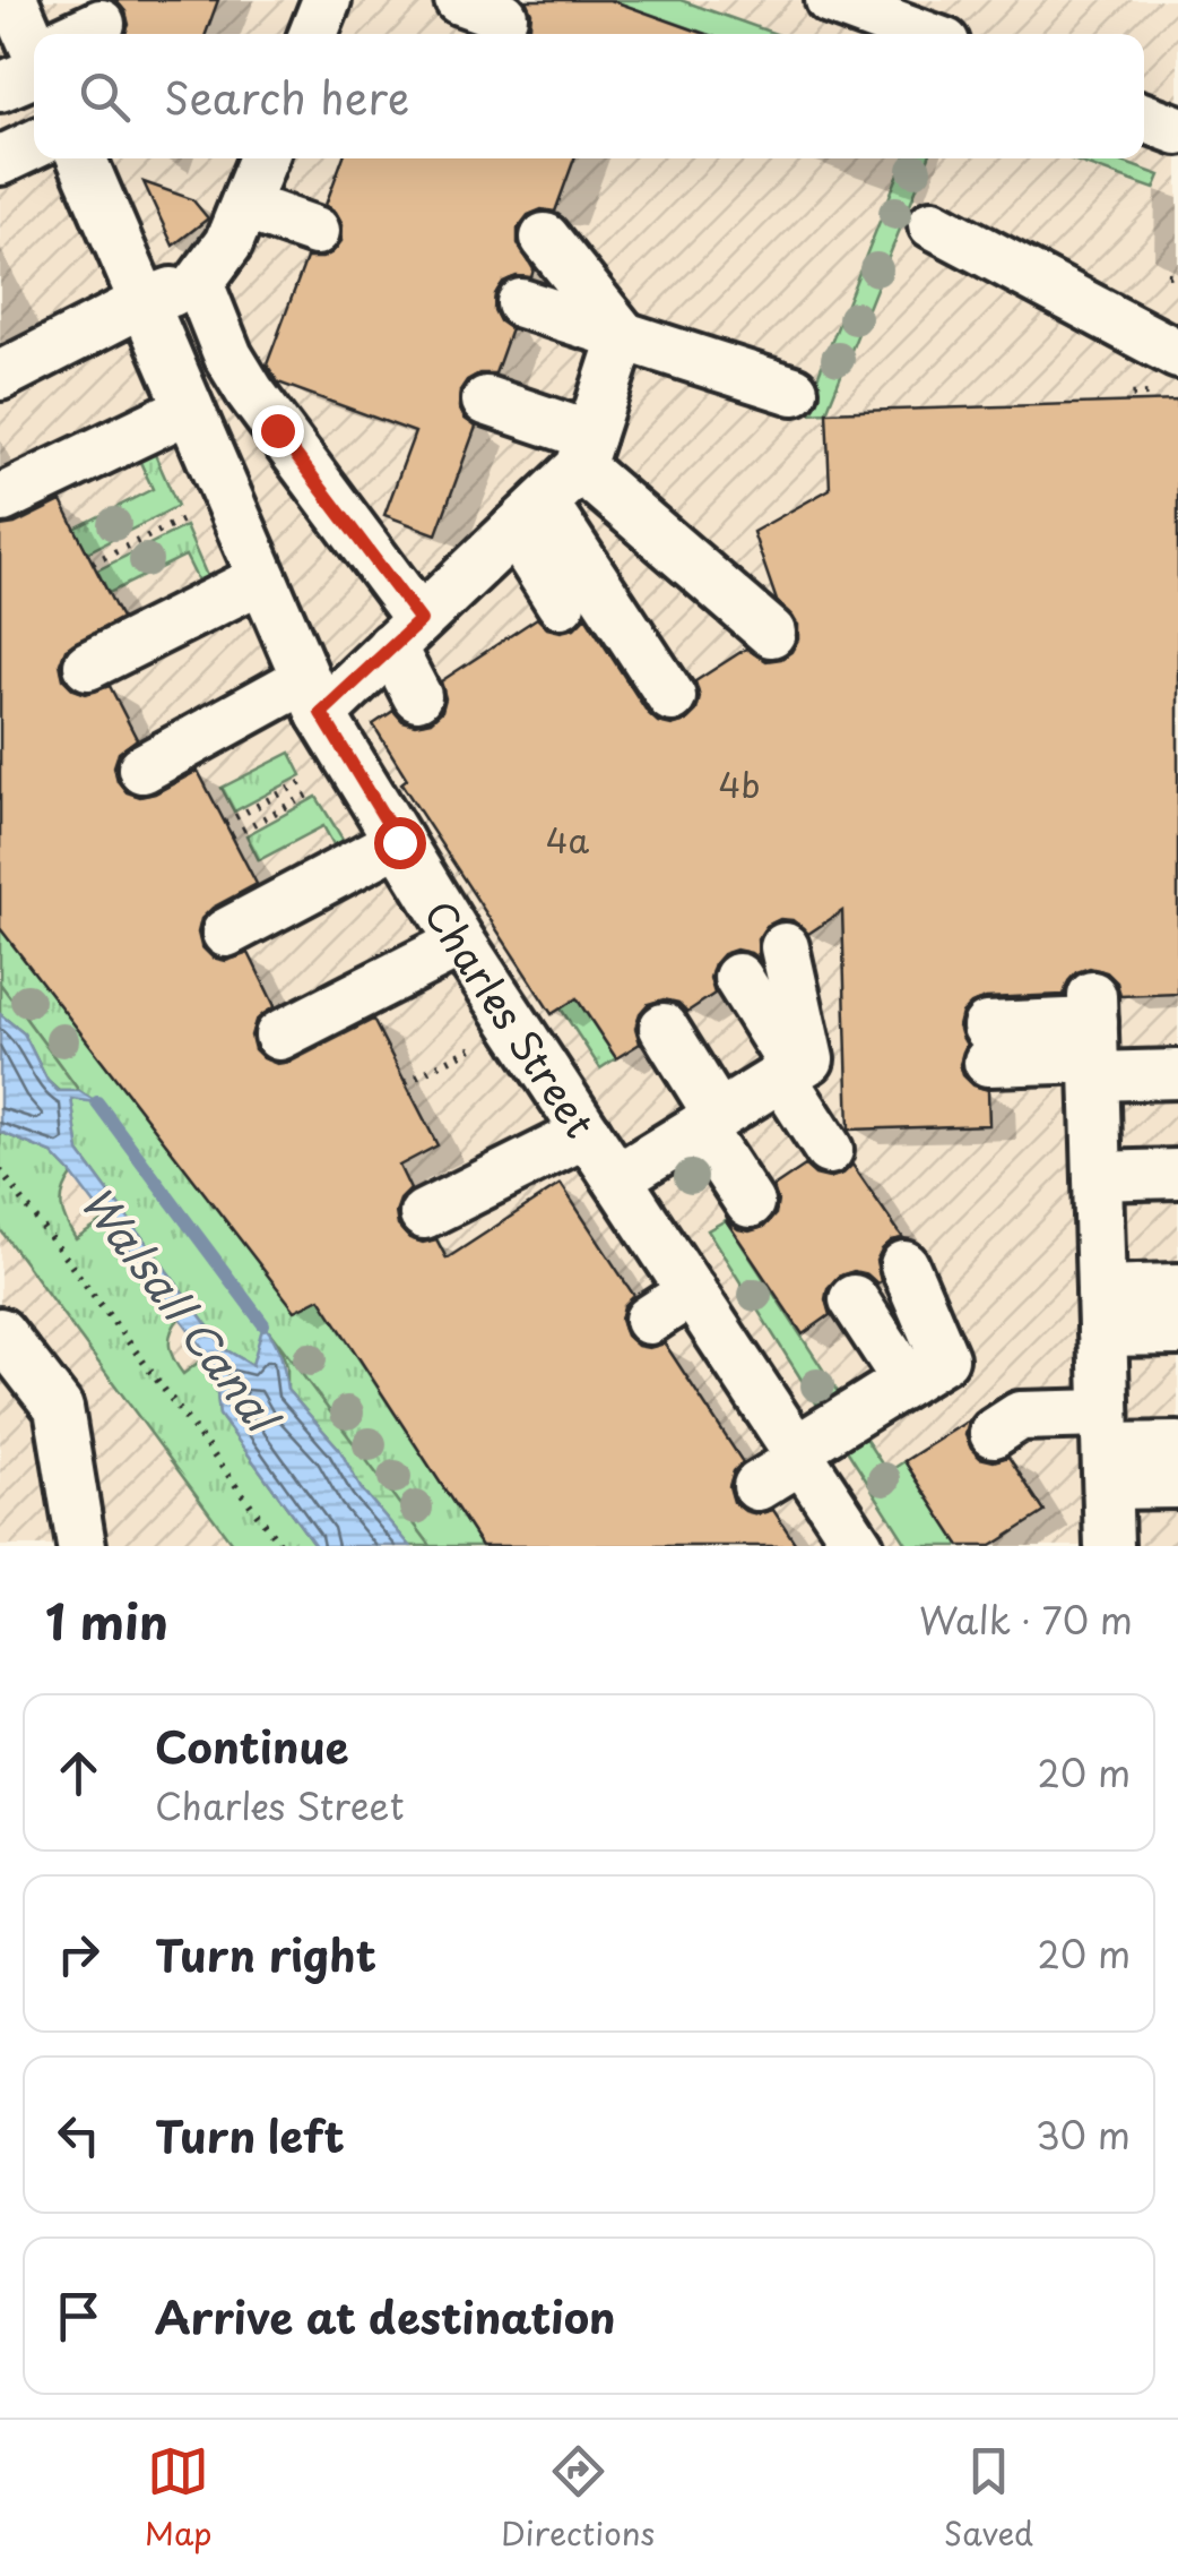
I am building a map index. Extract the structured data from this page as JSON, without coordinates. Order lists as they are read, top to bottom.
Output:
{
  "streets": {
    "street": ["Charles Street"]
  },
  "water": ["Walsall Canal"],
  "house_numbers": ["4b", "4a"],
  "page": {
    "search": "Search here",
    "heading": ["1 min", "Walk · 70 m"],
    "list": [
      ["Continue", "Charles Street", "20 m"],
      ["Turn right", "20 m"],
      ["Turn left", "30 m"],
      "Arrive at destination"
    ],
    "nav": ["Map", "Directions", "Saved"]
  }
}
